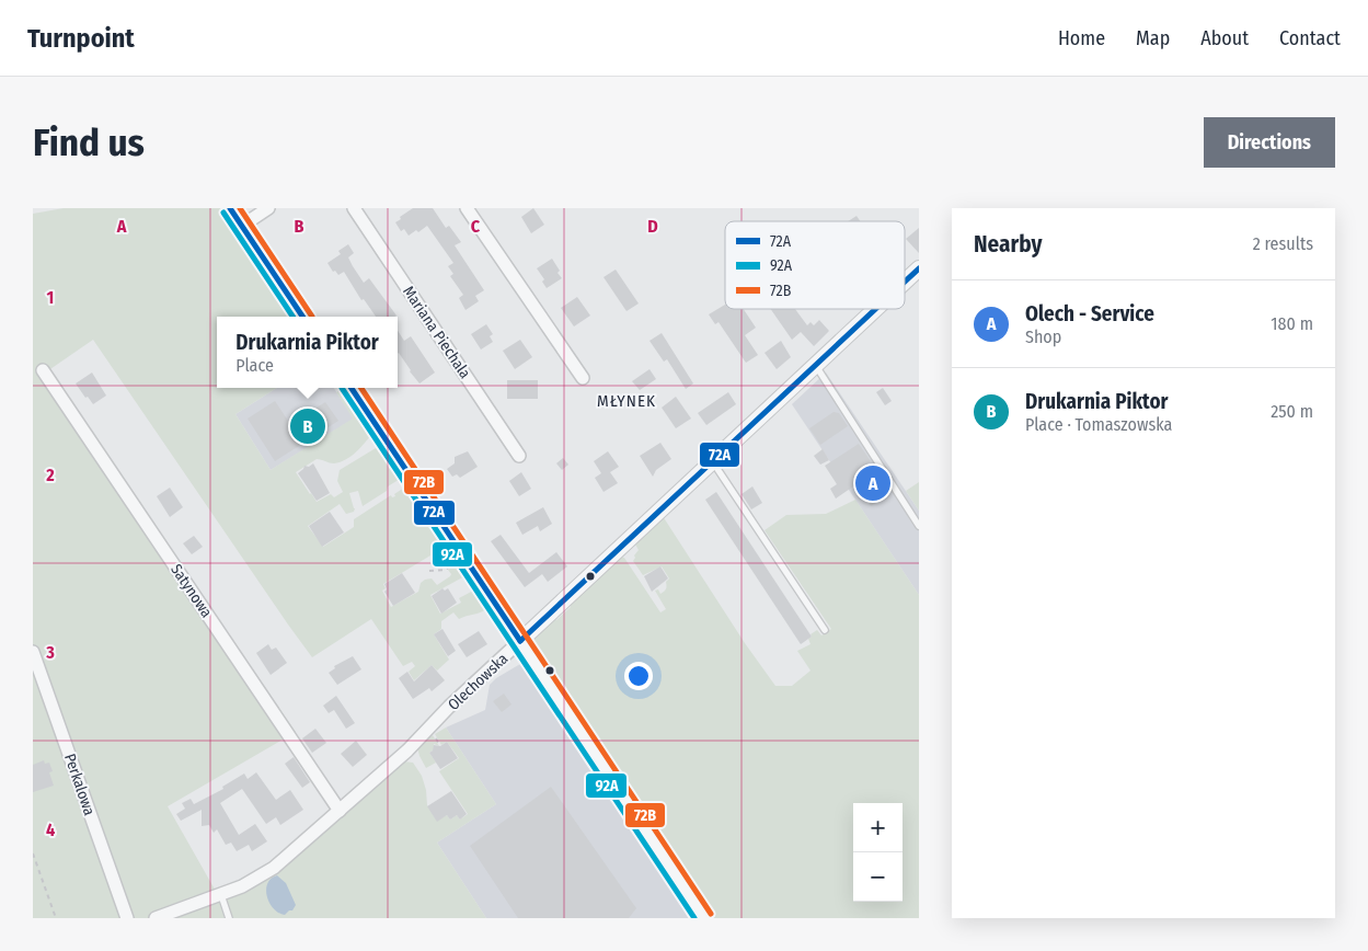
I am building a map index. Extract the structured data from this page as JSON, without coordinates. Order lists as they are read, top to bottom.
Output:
{
  "streets": {
    "street": [
      "Mariana Piechala",
      "Satynowa",
      "Olechowska",
      "Perkalowa"
    ]
  },
  "crossings": [
    ["Satynowa", "Olechowska"]
  ],
  "districts": ["MŁYNEK"],
  "lines": ["transit line 72A", "transit line 72B", "transit line 92A"],
  "legend": ["72A", "92A", "72B"],
  "page": {
    "header": "Turnpoint",
    "nav": [
      "Home",
      "Map",
      "About",
      "Contact"
    ],
    "buttons": "Directions",
    "title": "Find us",
    "heading": ["Nearby", "2 results"],
    "list": [
      {
        "mark": "A",
        "name": "Olech - Service",
        "note": "Shop",
        "value": "180 m"
      },
      {
        "mark": "B",
        "name": "Drukarnia Piktor",
        "note": "Place · Tomaszowska",
        "value": "250 m"
      }
    ],
    "popup": ["Drukarnia Piktor", "Place"],
    "pins": ["B", "A"],
    "map_buttons": ["+", "−"]
  },
  "grid": {
    "columns": [
      "A",
      "B",
      "C",
      "D"
    ],
    "rows": [
      "1",
      "2",
      "3",
      "4"
    ]
  }
}
